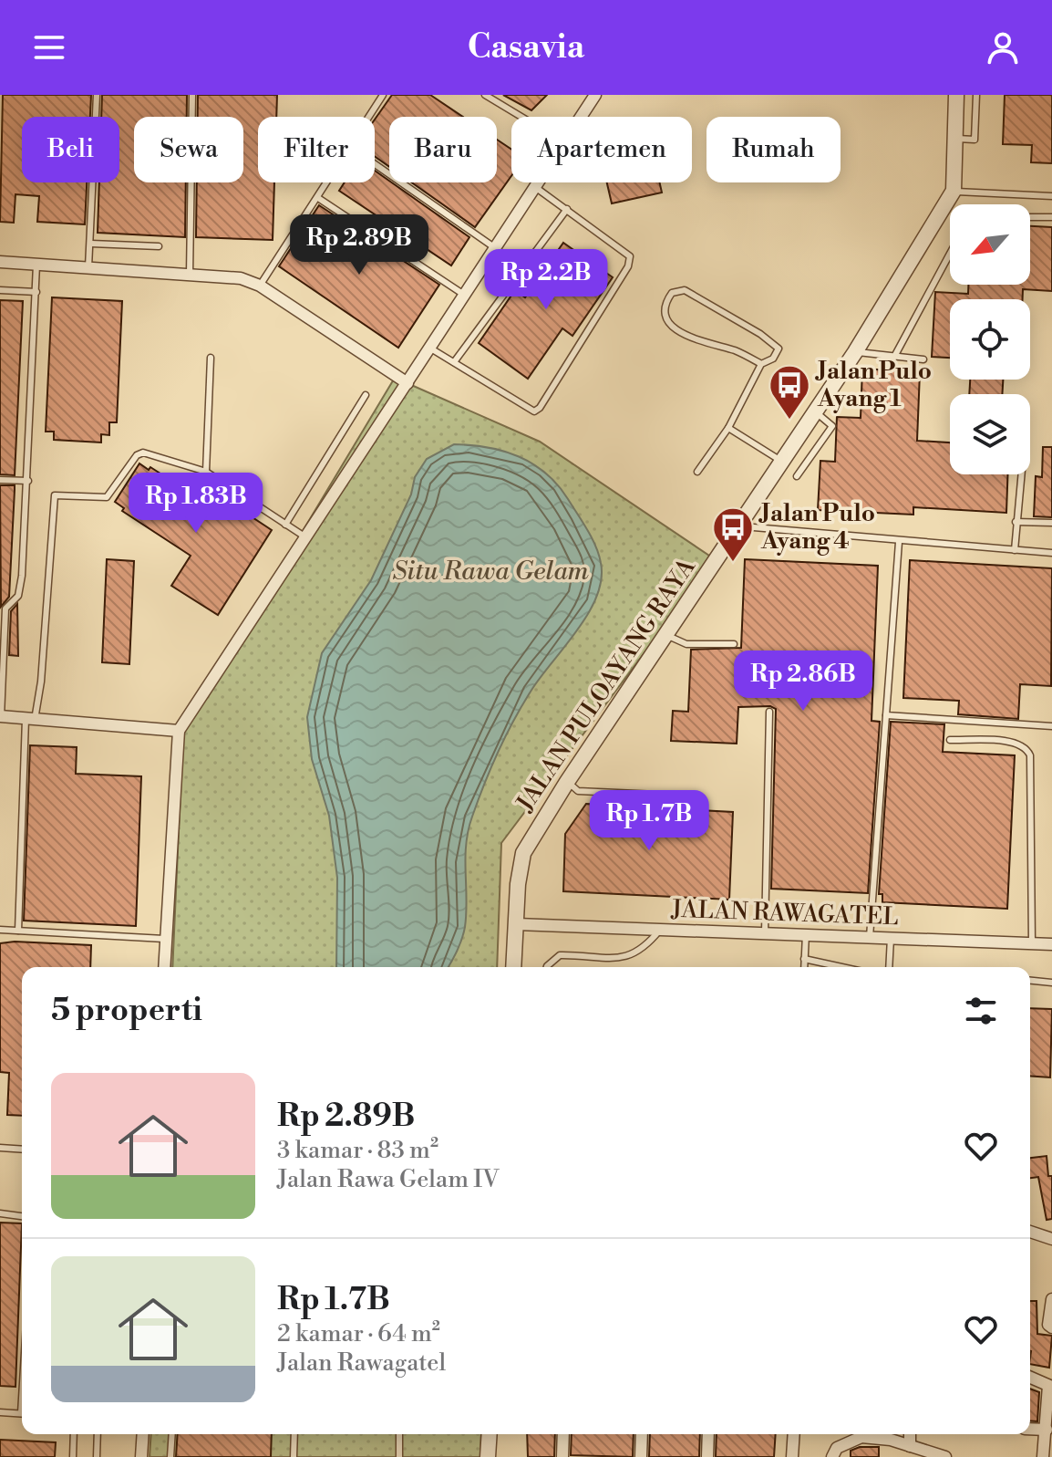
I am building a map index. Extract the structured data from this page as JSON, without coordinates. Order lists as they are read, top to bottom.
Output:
{
  "streets": {
    "street": ["JALAN PULOAYANG RAYA", "JALAN RAWAGATEL"]
  },
  "crossings": [
    ["JALAN PULOAYANG RAYA", "JALAN RAWAGATEL"]
  ],
  "water": ["Situ Rawa Gelam"],
  "places": {
    "bus stop": ["Jalan Pulo Ayang 1", "Jalan Pulo Ayang 4"]
  },
  "north": "bottom left",
  "page": {
    "header": "Casavia",
    "chip": [
      "Beli",
      "Sewa",
      "Filter",
      "Baru",
      "Apartemen",
      "Rumah"
    ],
    "price": [
      "Rp 2.89B",
      "Rp 2.2B",
      "Rp 1.83B",
      "Rp 2.86B",
      "Rp 1.7B"
    ],
    "heading": "5 properti",
    "list": [
      {
        "name": "Rp 2.89B",
        "note": "3 kamar · 83 m² · Jalan Rawa Gelam IV"
      },
      {
        "name": "Rp 1.7B",
        "note": "2 kamar · 64 m² · Jalan Rawagatel"
      }
    ]
  }
}
